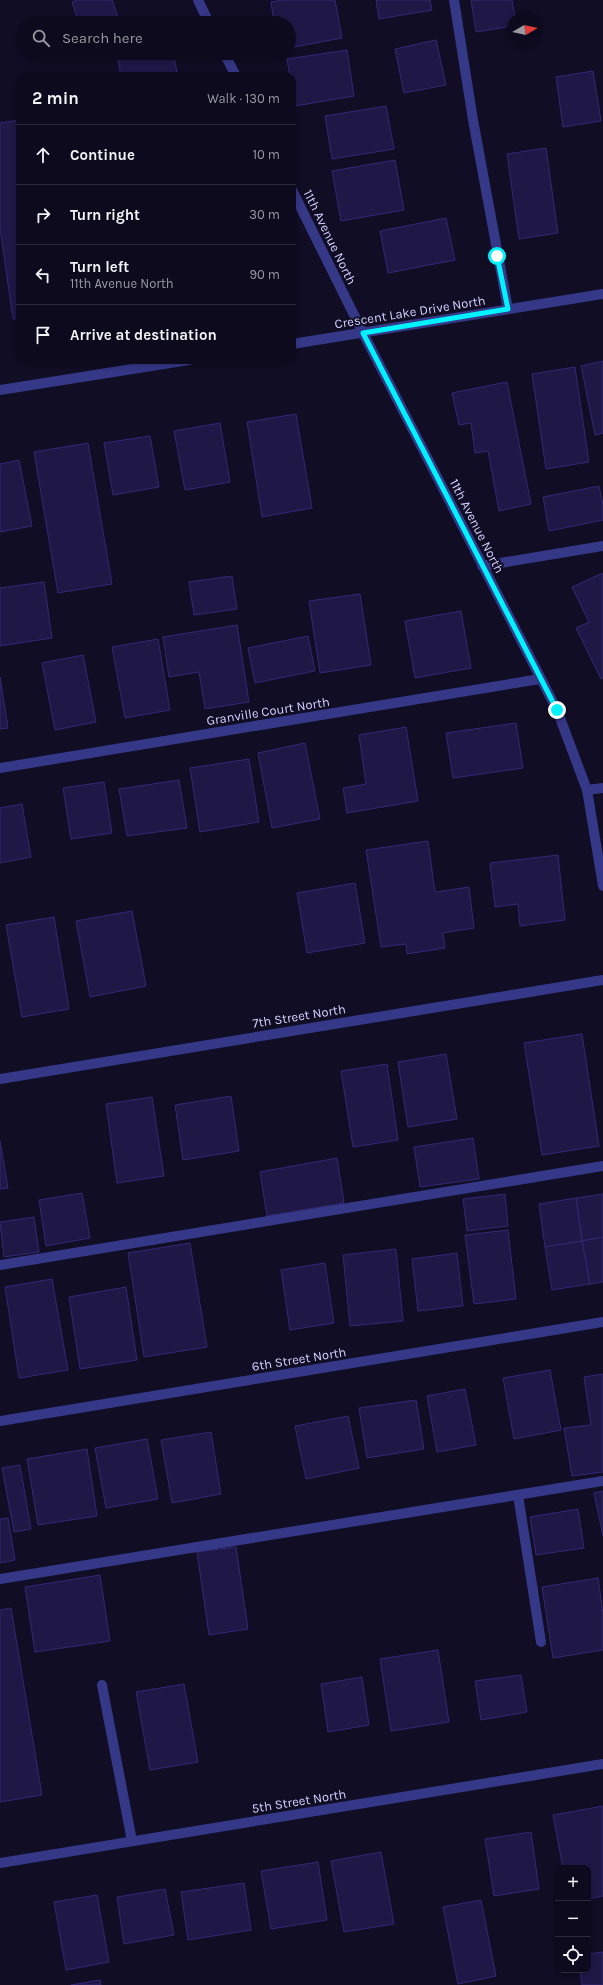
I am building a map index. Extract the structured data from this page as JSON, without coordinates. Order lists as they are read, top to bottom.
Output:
{
  "streets": {
    "street": [
      "11th Avenue North",
      "Crescent Lake Drive North",
      "Granville Court North",
      "7th Street North",
      "6th Street North",
      "5th Street North"
    ]
  },
  "crossings": [
    ["11th Avenue North", "Crescent Lake Drive North"],
    ["11th Avenue North", "Granville Court North"]
  ],
  "north": "right",
  "page": {
    "search": "Search here",
    "heading": ["2 min", "Walk · 130 m"],
    "list": [
      ["Continue", "10 m"],
      ["Turn right", "30 m"],
      ["Turn left", "11th Avenue North", "90 m"],
      "Arrive at destination"
    ],
    "map_buttons": ["+", "−"]
  }
}
